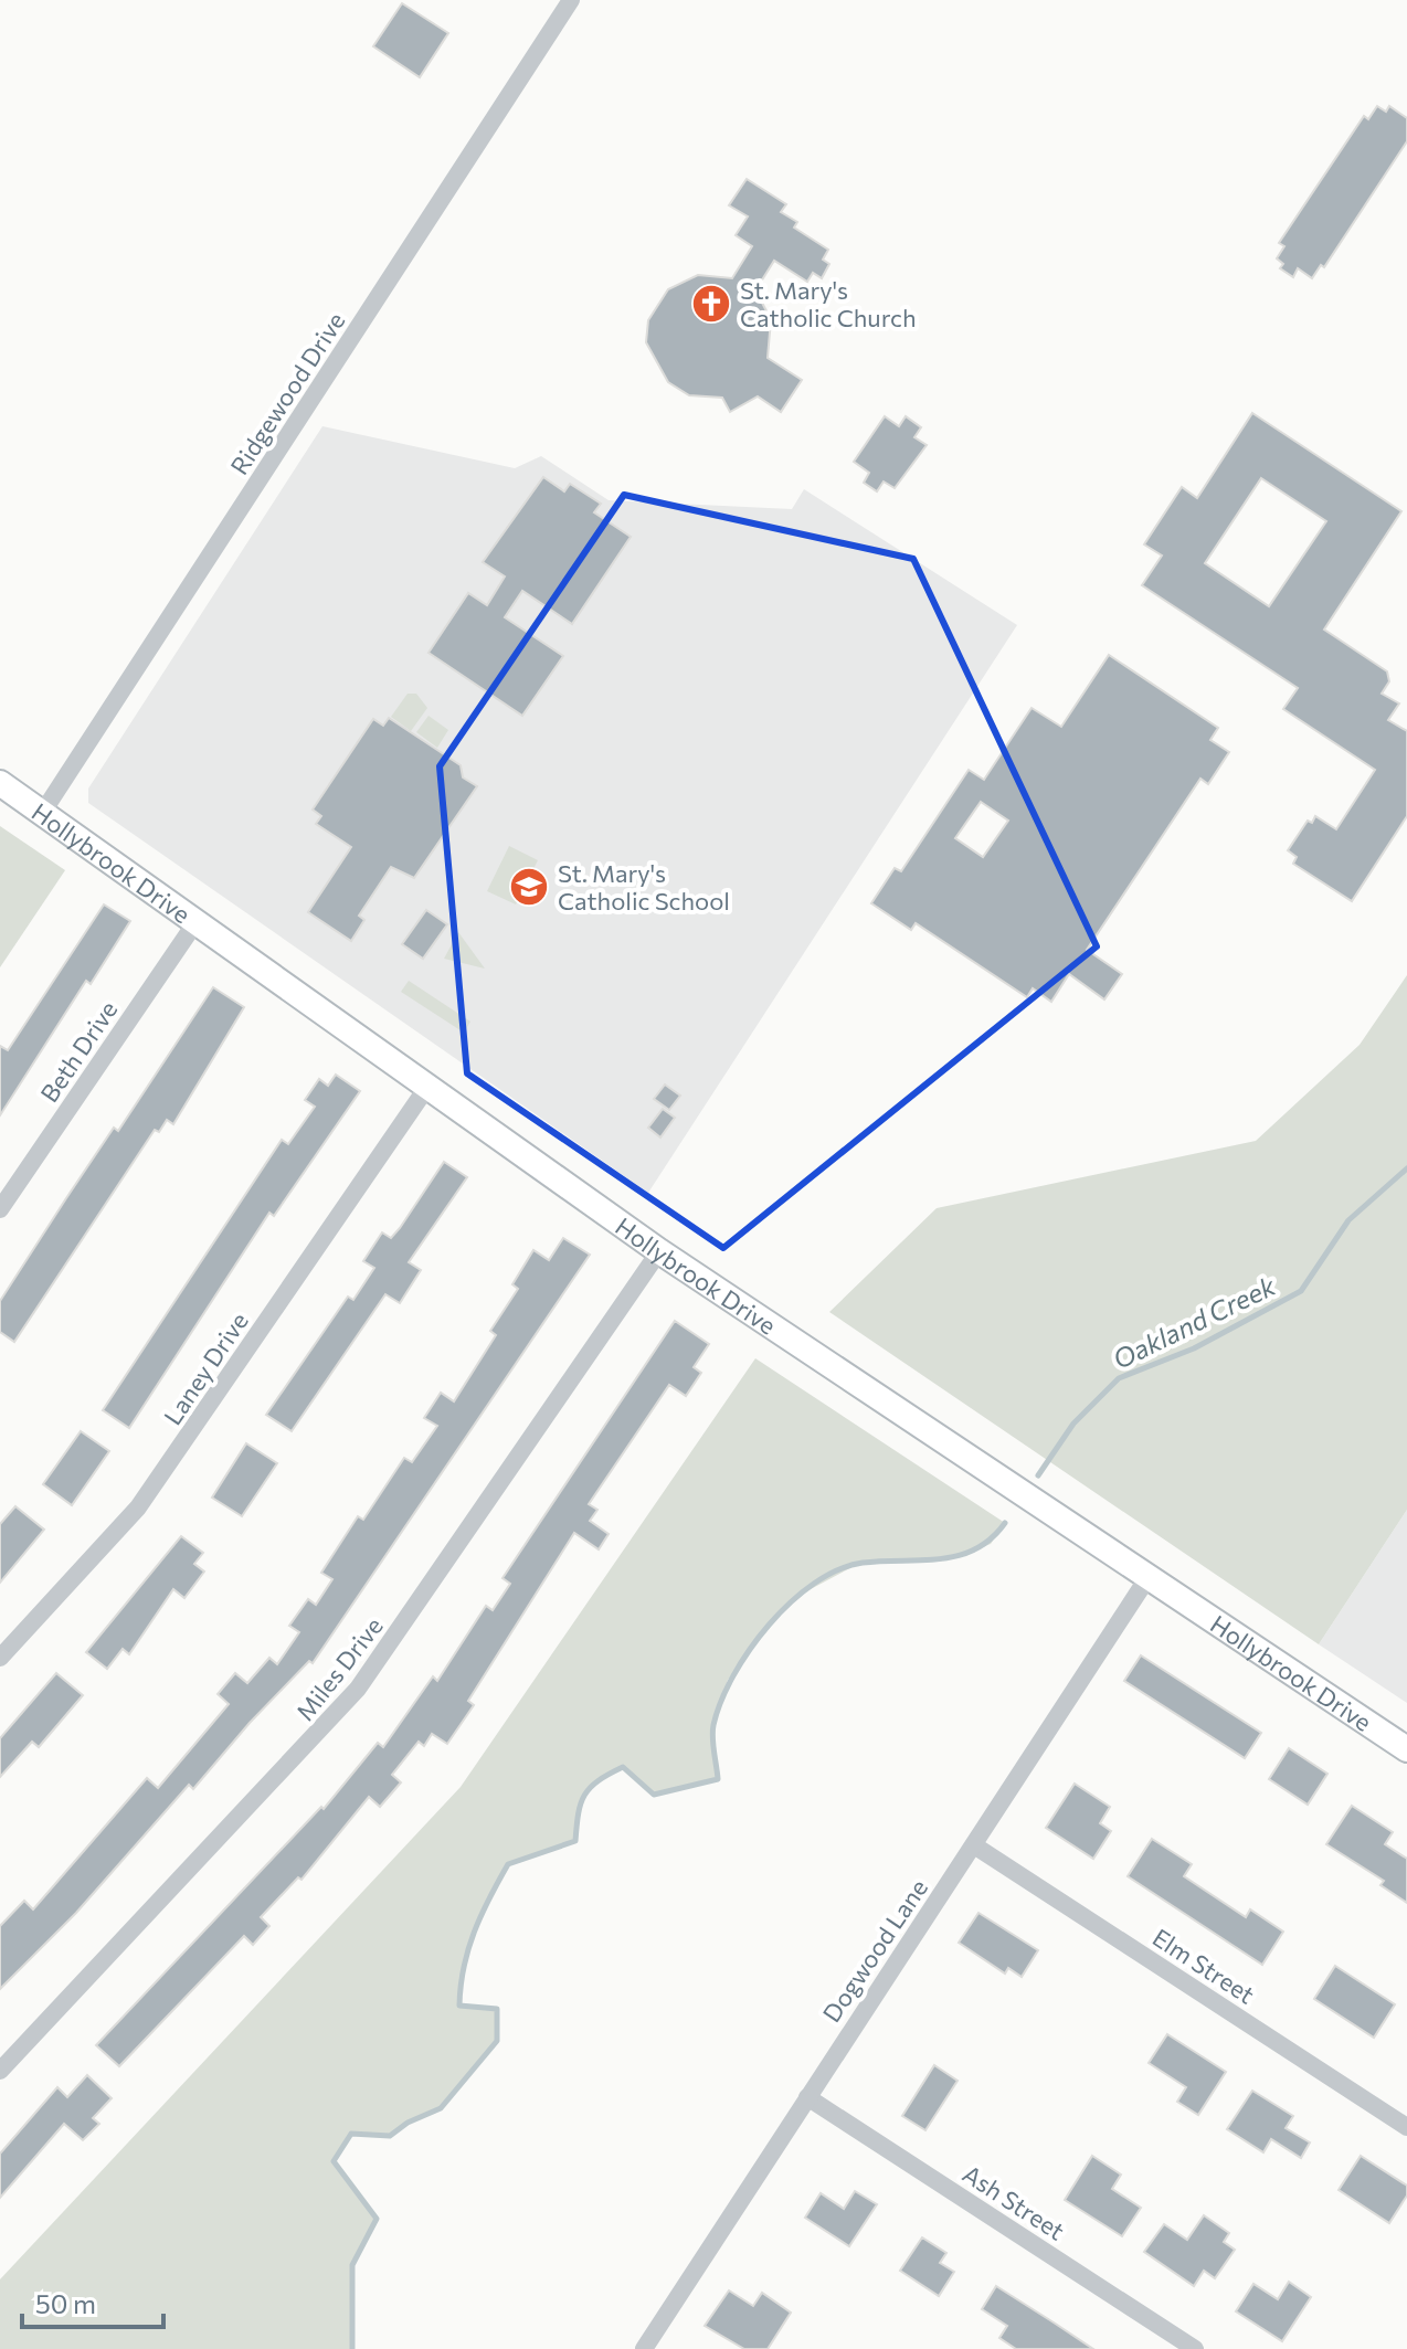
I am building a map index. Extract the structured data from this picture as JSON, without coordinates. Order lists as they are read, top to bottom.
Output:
{
  "streets": {
    "main road": ["Hollybrook Drive"],
    "street": [
      "Ridgewood Drive",
      "Beth Drive",
      "Laney Drive",
      "Miles Drive",
      "Dogwood Lane",
      "Elm Street",
      "Ash Street"
    ]
  },
  "crossings": [
    ["Ridgewood Drive", "Hollybrook Drive"],
    ["Hollybrook Drive", "Beth Drive"],
    ["Hollybrook Drive", "Laney Drive"],
    ["Hollybrook Drive", "Miles Drive"],
    ["Hollybrook Drive", "Dogwood Lane"],
    ["Dogwood Lane", "Elm Street"],
    ["Dogwood Lane", "Ash Street"]
  ],
  "water": ["Oakland Creek"],
  "places": {
    "church": ["St. Mary's Catholic Church"],
    "school or university": ["St. Mary's Catholic School"]
  },
  "scale_bar": "50 m"
}
